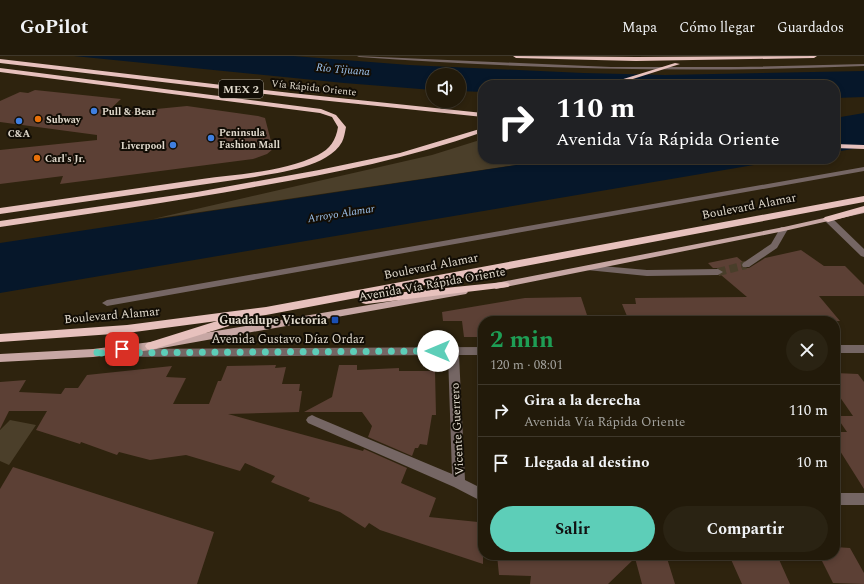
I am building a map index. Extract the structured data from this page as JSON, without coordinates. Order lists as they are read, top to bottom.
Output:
{
  "streets": {
    "highway": ["Vía Rápida Oriente", "MEX 2", "Boulevard Alamar"],
    "main road": ["Avenida Vía Rápida Oriente"],
    "street": ["Avenida Gustavo Díaz Ordaz", "Vicente Guerrero"]
  },
  "crossings": [
    ["Avenida Vía Rápida Oriente", "Avenida Gustavo Díaz Ordaz"],
    ["Avenida Gustavo Díaz Ordaz", "Vicente Guerrero"]
  ],
  "water": ["Río Tijuana", "Arroyo Alamar"],
  "places": {
    "other": [
      "Pull & Bear",
      "Subway",
      "C&A",
      "Peninsula Fashion Mall",
      "Liverpool",
      "Carl's Jr."
    ],
    "transit": ["Guadalupe Victoria"]
  },
  "page": {
    "header": "GoPilot",
    "nav": ["Mapa", "Cómo llegar", "Guardados"],
    "turn": ["110 m", "Avenida Vía Rápida Oriente"],
    "heading": ["2 min", "120 m · 08:01"],
    "list": [
      {
        "name": "Gira a la derecha",
        "note": "Avenida Vía Rápida Oriente",
        "value": "110 m"
      },
      {
        "name": "Llegada al destino",
        "value": "10 m"
      }
    ],
    "buttons": ["Salir", "Compartir"]
  }
}
